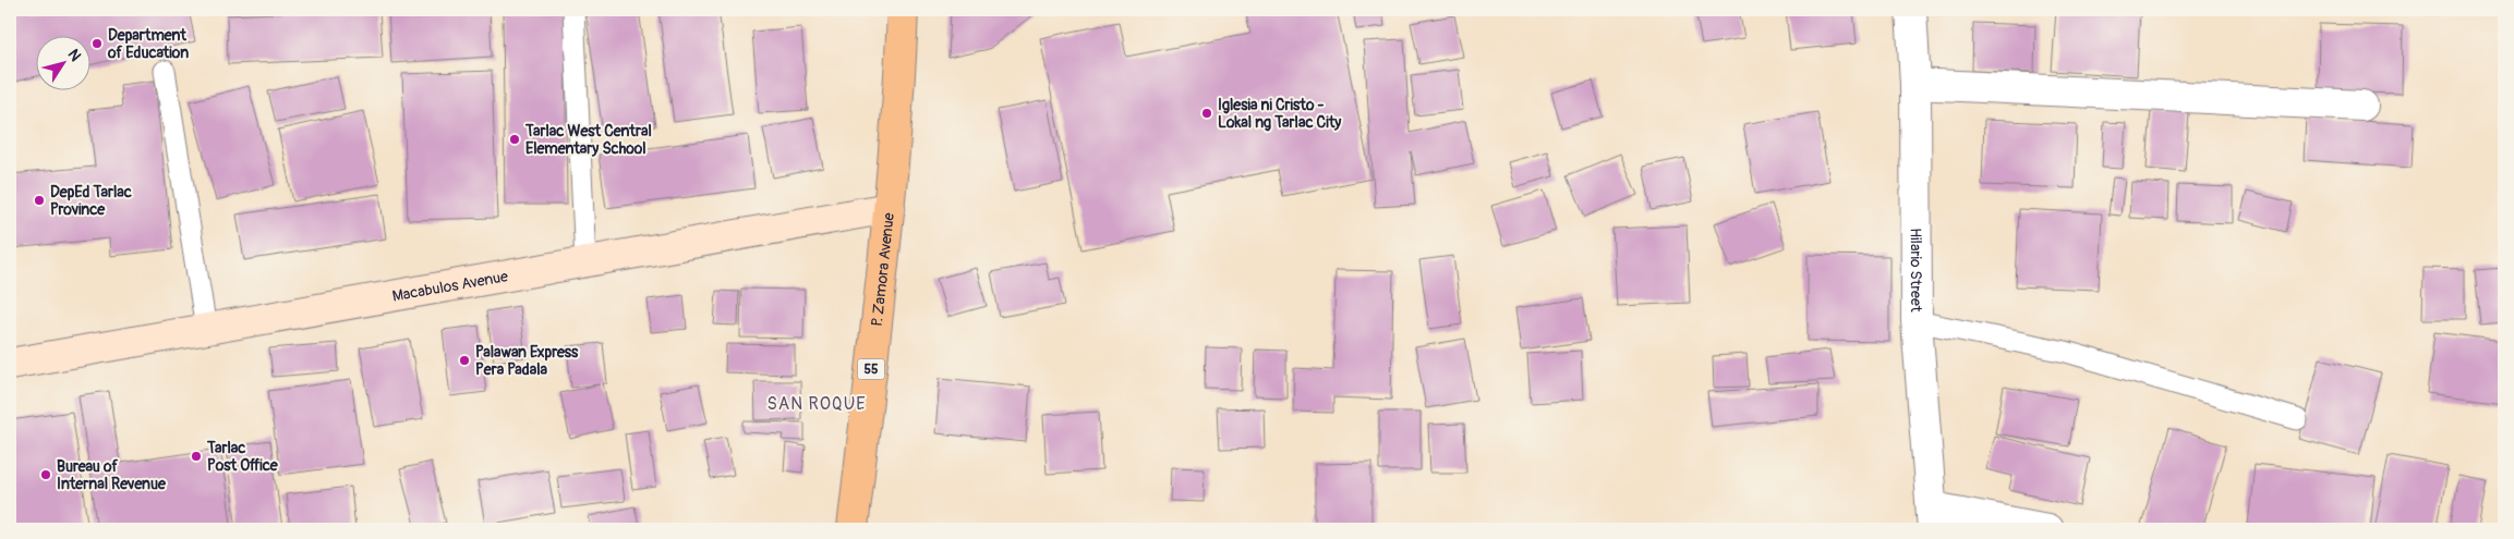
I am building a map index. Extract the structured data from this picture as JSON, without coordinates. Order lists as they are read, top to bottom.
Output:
{
  "streets": {
    "highway": ["P. Zamora Avenue", "55"],
    "street": ["Hilario Street", "Macabulos Avenue"]
  },
  "crossings": [
    ["P. Zamora Avenue", "Macabulos Avenue"]
  ],
  "districts": ["SAN ROQUE"],
  "places": [
    "Department of Education",
    "Iglesia ni Cristo - Lokal ng Tarlac City",
    "Tarlac West Central Elementary School",
    "DepEd Tarlac Province",
    "Palawan Express Pera Padala",
    "Tarlac Post Office",
    "Bureau of Internal Revenue"
  ],
  "north": "top right"
}
